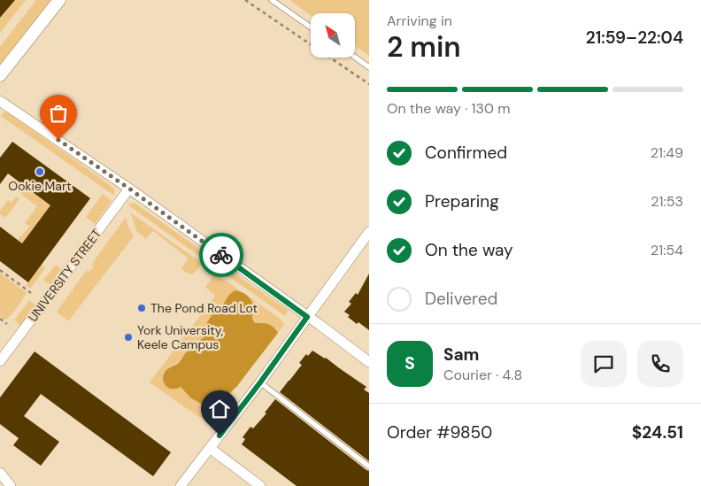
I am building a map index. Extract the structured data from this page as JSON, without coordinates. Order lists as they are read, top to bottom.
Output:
{
  "streets": {
    "street": ["UNIVERSITY STREET"]
  },
  "places": ["Ookie Mart", "The Pond Road Lot", "York University, Keele Campus"],
  "north": "top left",
  "page": {
    "heading": ["2 min", "Arriving in", "21:59–22:04"],
    "panel": [
      "Sam",
      "Courier · 4.8",
      "Order #9850",
      "$24.51"
    ],
    "bar": "On the way · 130 m",
    "list": [
      ["Confirmed", "21:49"],
      ["Preparing", "21:53"],
      ["On the way", "21:54"],
      "Delivered"
    ],
    "round": "S"
  }
}
